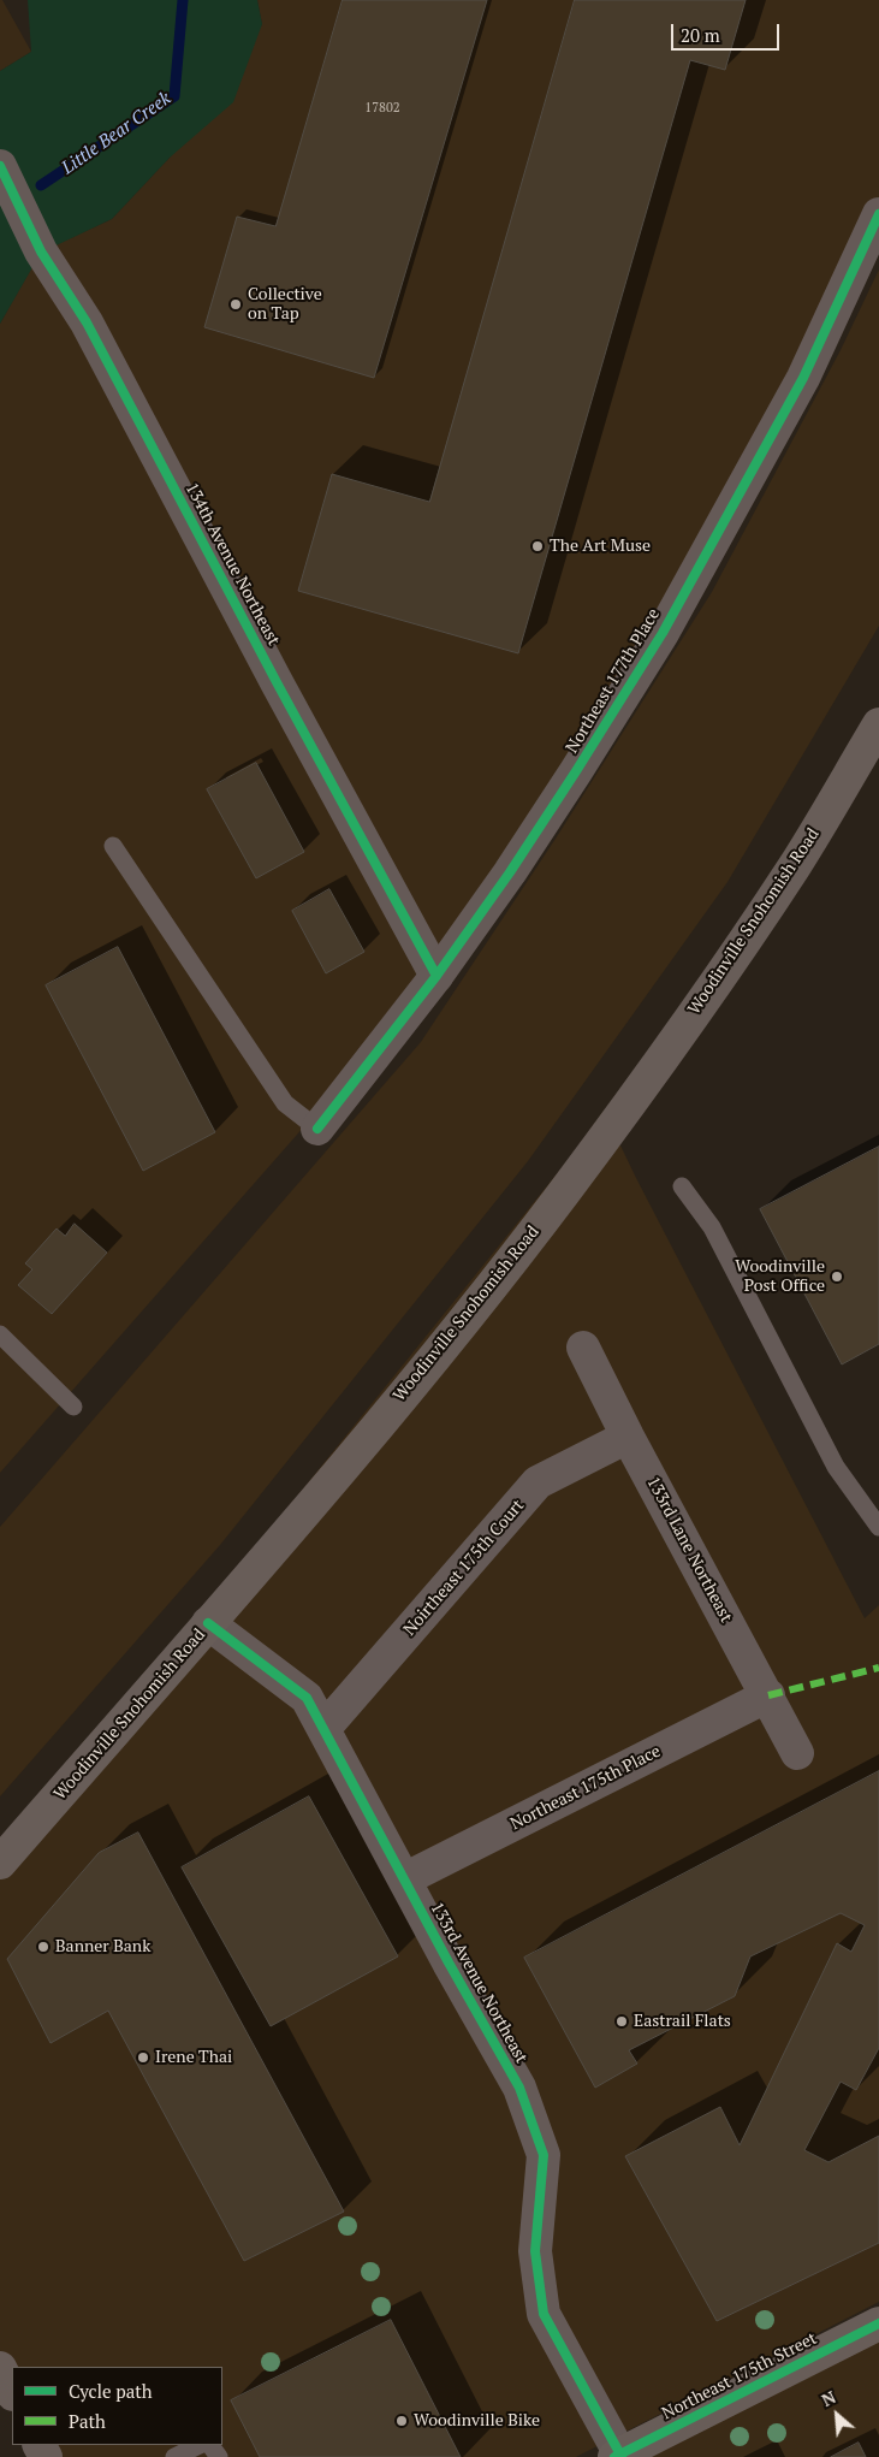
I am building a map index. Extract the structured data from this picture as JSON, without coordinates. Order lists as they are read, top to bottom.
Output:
{
  "streets": {
    "main road": ["Woodinville Snohomish Road", "Northeast 175th Street"],
    "street": [
      "134th Avenue Northeast",
      "Northeast 177th Place",
      "133rd Lane Northeast",
      "Noirtheast 175th Court",
      "Northeast 175th Place",
      "133rd Avenue Northeast"
    ]
  },
  "crossings": [
    ["134th Avenue Northeast", "Northeast 177th Place"],
    ["Woodinville Snohomish Road", "133rd Avenue Northeast"],
    ["133rd Lane Northeast", "Noirtheast 175th Court"],
    ["133rd Lane Northeast", "Northeast 175th Place"],
    ["Noirtheast 175th Court", "133rd Avenue Northeast"],
    ["Northeast 175th Place", "133rd Avenue Northeast"],
    ["133rd Avenue Northeast", "Northeast 175th Street"]
  ],
  "water": ["Little Bear Creek"],
  "places": [
    "Collective on Tap",
    "The Art Muse",
    "Woodinville Post Office",
    "Banner Bank",
    "Eastrail Flats",
    "Irene Thai",
    "Woodinville Bike"
  ],
  "house_numbers": ["17802"],
  "legend": ["Cycle path", "Path"],
  "scale_bar": "20 m",
  "north": "top left"
}
